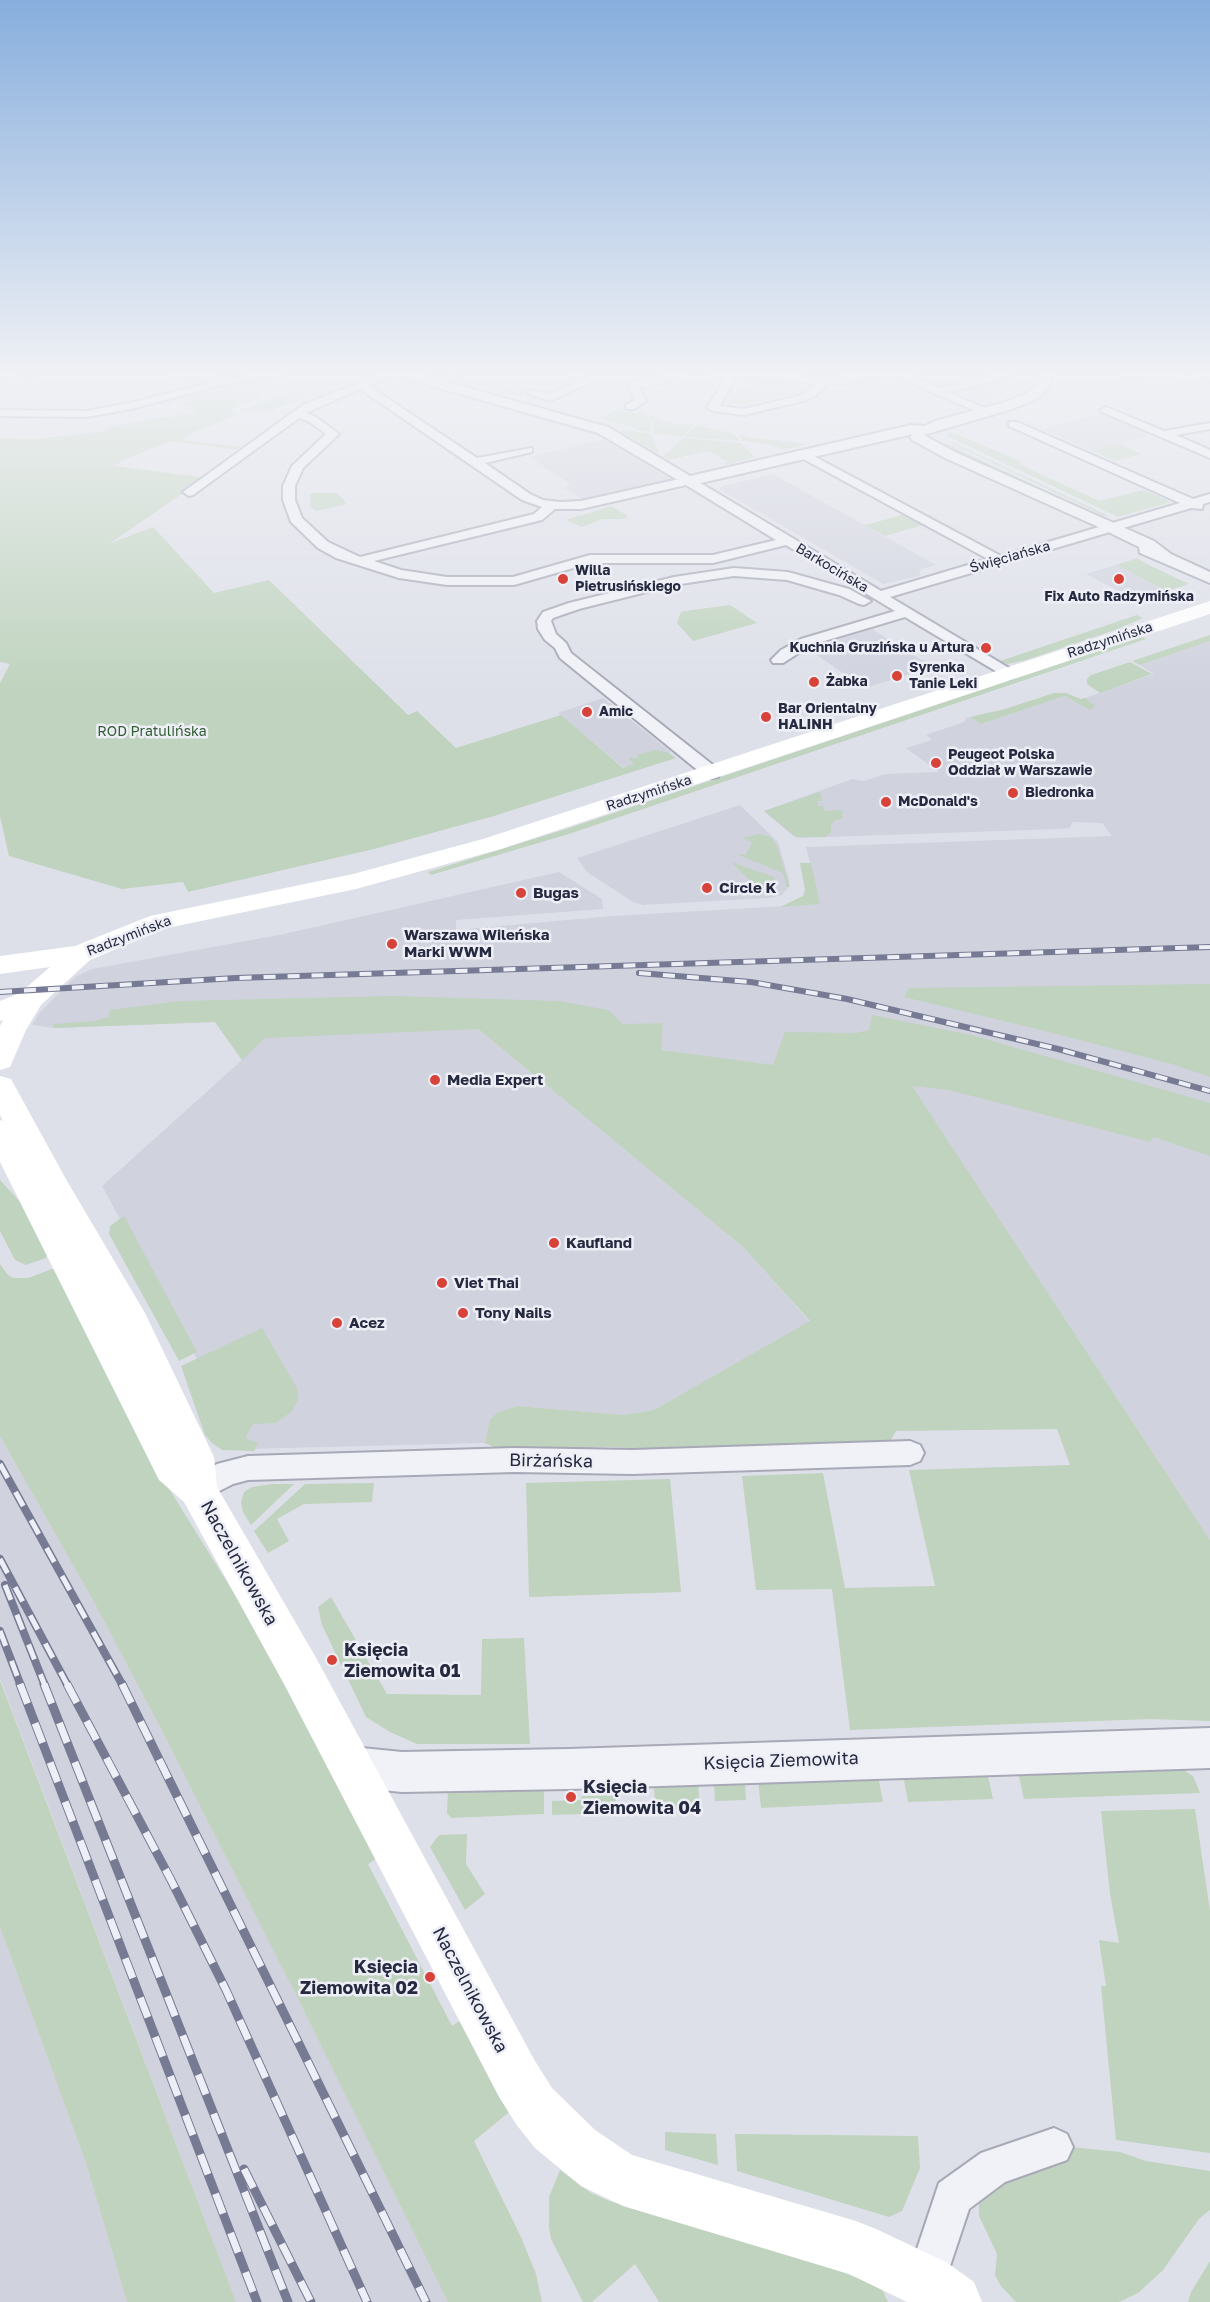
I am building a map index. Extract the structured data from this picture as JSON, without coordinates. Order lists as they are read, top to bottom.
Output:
{
  "streets": {
    "main road": ["Radzymińska", "Naczelnikowska"],
    "street": [
      "Święciańska",
      "Barkocińska",
      "Birżańska",
      "Księcia Ziemowita"
    ]
  },
  "crossings": [
    ["Święciańska", "Barkocińska"],
    ["Barkocińska", "Radzymińska"],
    ["Birżańska", "Naczelnikowska"],
    ["Naczelnikowska", "Księcia Ziemowita"]
  ],
  "parks": ["ROD Pratulińska"],
  "places": [
    "Willa Pietrusińskiego",
    "Fix Auto Radzymińska",
    "Kuchnia Gruzińska u Artura",
    "Syrenka Tanie Leki",
    "Żabka",
    "Amic",
    "Bar Orientalny HALINH",
    "Peugeot Polska Oddział w Warszawie",
    "Biedronka",
    "McDonald's",
    "Circle K",
    "Bugas",
    "Warszawa Wileńska Marki WWM",
    "Media Expert",
    "Kaufland",
    "Viet Thai",
    "Tony Nails",
    "Acez",
    "Księcia Ziemowita 01",
    "Księcia Ziemowita 04",
    "Księcia Ziemowita 02"
  ]
}
